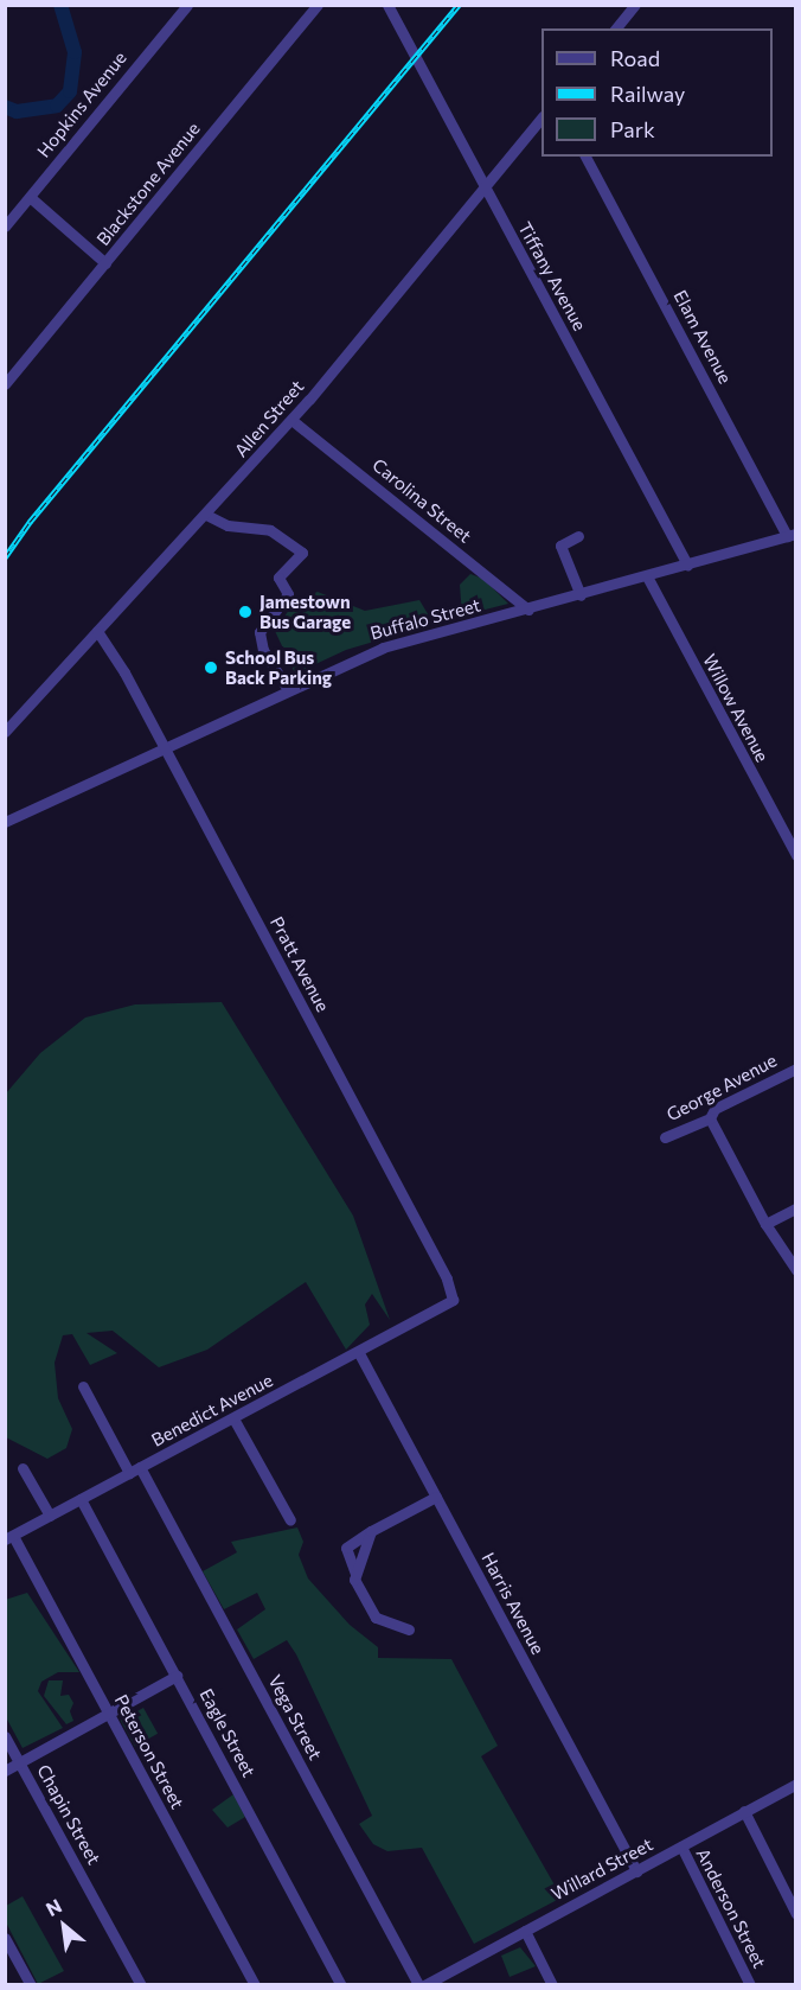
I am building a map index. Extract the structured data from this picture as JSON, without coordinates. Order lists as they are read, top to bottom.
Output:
{
  "streets": {
    "street": [
      "Hopkins Avenue",
      "Blackstone Avenue",
      "Tiffany Avenue",
      "Elam Avenue",
      "Allen Street",
      "Carolina Street",
      "Buffalo Street",
      "Willow Avenue",
      "Pratt Avenue",
      "George Avenue",
      "Benedict Avenue",
      "Harris Avenue",
      "Vega Street",
      "Eagle Street",
      "Peterson Street",
      "Chapin Street",
      "Willard Street",
      "Anderson Street"
    ]
  },
  "crossings": [
    ["Tiffany Avenue", "Allen Street"],
    ["Tiffany Avenue", "Buffalo Street"],
    ["Elam Avenue", "Buffalo Street"],
    ["Allen Street", "Carolina Street"],
    ["Allen Street", "Pratt Avenue"],
    ["Carolina Street", "Buffalo Street"],
    ["Buffalo Street", "Willow Avenue"],
    ["Buffalo Street", "Pratt Avenue"],
    ["Pratt Avenue", "Benedict Avenue"],
    ["Benedict Avenue", "Harris Avenue"],
    ["Benedict Avenue", "Vega Street"],
    ["Benedict Avenue", "Eagle Street"],
    ["Benedict Avenue", "Peterson Street"],
    ["Harris Avenue", "Willard Street"],
    ["Willard Street", "Anderson Street"]
  ],
  "places": ["Jamestown Bus Garage", "School Bus Back Parking"],
  "legend": ["Road", "Railway", "Park"],
  "north": "top left"
}
